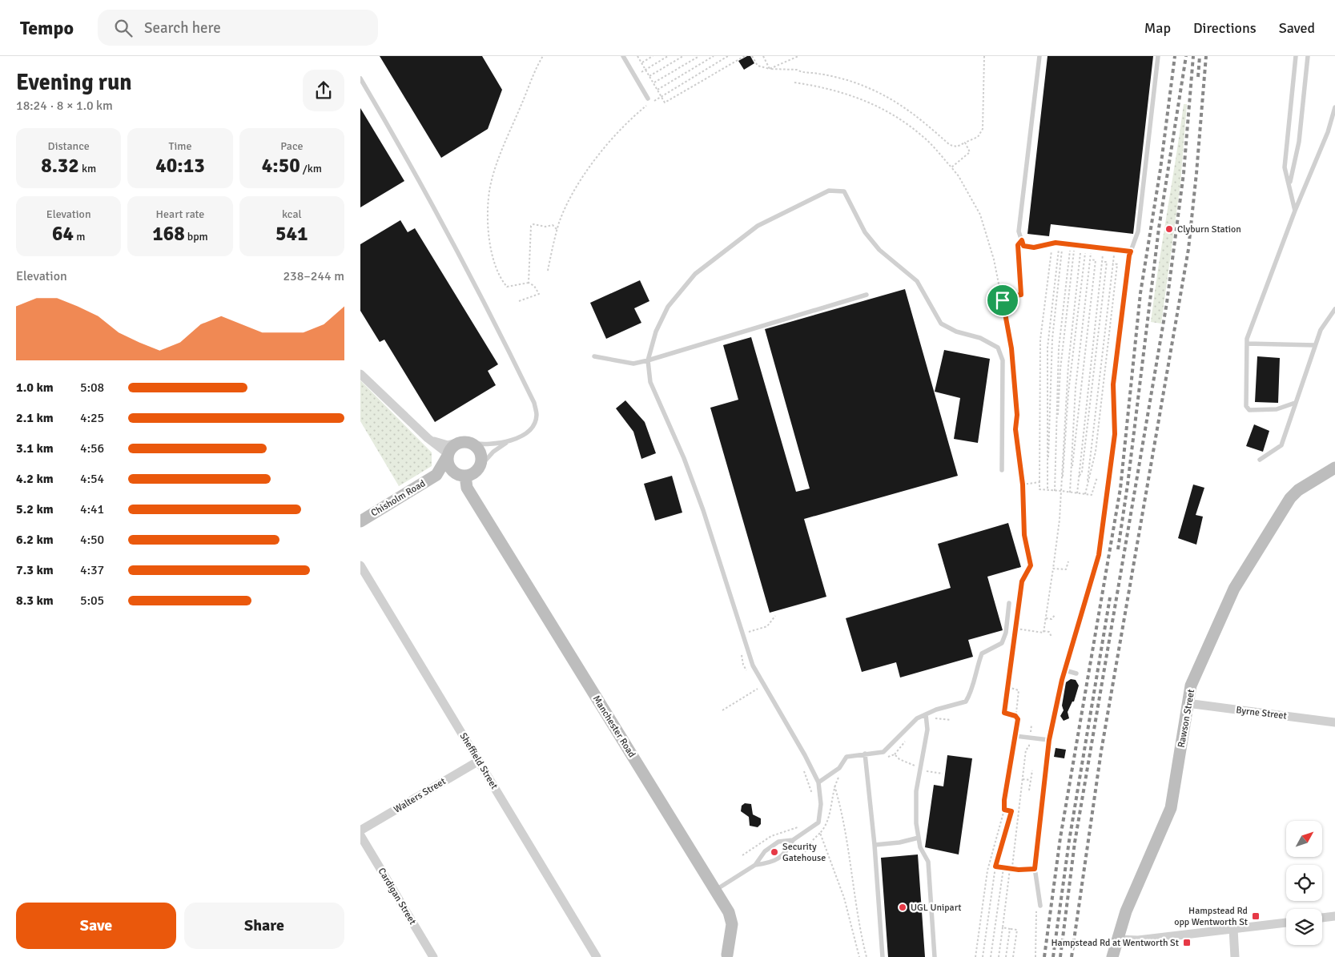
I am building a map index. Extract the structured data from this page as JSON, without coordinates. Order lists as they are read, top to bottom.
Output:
{
  "streets": {
    "main road": ["Chisholm Road", "Rawson Street", "Manchester Road"],
    "street": [
      "Byrne Street",
      "Sheffield Street",
      "Walters Street",
      "Cardigan Street"
    ]
  },
  "crossings": [
    ["Chisholm Road", "Manchester Road"],
    ["Byrne Street", "Rawson Street"],
    ["Sheffield Street", "Walters Street"]
  ],
  "places": {
    "other": ["Clyburn Station", "Security Gatehouse", "UGL Unipart"],
    "transit": ["Hampstead Rd opp Wentworth St", "Hampstead Rd at Wentworth St"]
  },
  "north": "top right",
  "page": {
    "header": "Tempo",
    "search": "Search here",
    "nav": ["Map", "Directions", "Saved"],
    "heading": ["Evening run", "18:24 · 8 × 1.0 km"],
    "stats": [
      ["Distance", "8.32 km"],
      ["Time", "40:13"],
      ["Pace", "4:50 /km"],
      ["Elevation", "64 m"],
      ["Heart rate", "168 bpm"],
      ["kcal", "541"]
    ],
    "chart": ["Elevation", "238–244 m"],
    "list": [
      {
        "name": "1.0 km",
        "note": "5:08"
      },
      {
        "name": "2.1 km",
        "note": "4:25"
      },
      {
        "name": "3.1 km",
        "note": "4:56"
      },
      {
        "name": "4.2 km",
        "note": "4:54"
      },
      {
        "name": "5.2 km",
        "note": "4:41"
      },
      {
        "name": "6.2 km",
        "note": "4:50"
      },
      {
        "name": "7.3 km",
        "note": "4:37"
      },
      {
        "name": "8.3 km",
        "note": "5:05"
      }
    ],
    "buttons": ["Save", "Share"]
  }
}
